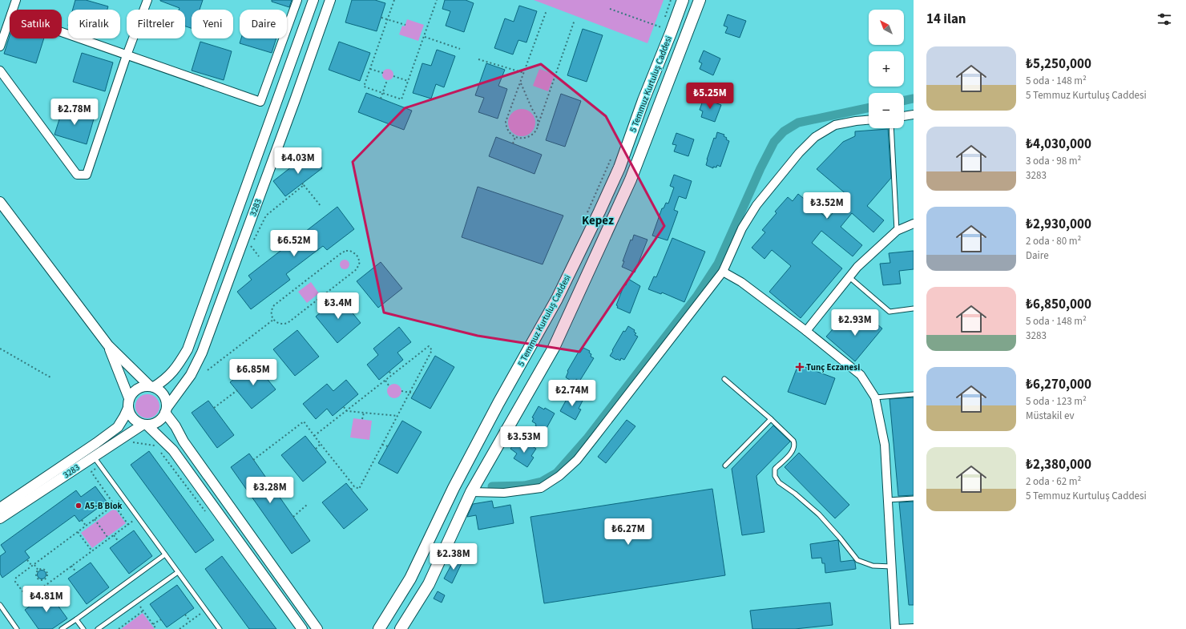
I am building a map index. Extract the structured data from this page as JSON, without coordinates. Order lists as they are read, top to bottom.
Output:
{
  "streets": {
    "main road": ["5 Temmuz Kurtuluş Caddesi"],
    "street": ["3283"]
  },
  "districts": ["Kepez"],
  "places": {
    "health": ["Tunç Eczanesi"],
    "other": ["A5-B Blok"]
  },
  "north": "top left",
  "page": {
    "heading": "14 ilan",
    "map_buttons": ["+", "−"],
    "chip": [
      "Satılık",
      "Kiralık",
      "Filtreler",
      "Yeni",
      "Daire"
    ],
    "list": [
      {
        "name": "₺5,250,000",
        "note": "5 oda · 148 m² · 5 Temmuz Kurtuluş Caddesi"
      },
      {
        "name": "₺4,030,000",
        "note": "3 oda · 98 m² · 3283"
      },
      {
        "name": "₺2,930,000",
        "note": "2 oda · 80 m² · Daire"
      },
      {
        "name": "₺6,850,000",
        "note": "5 oda · 148 m² · 3283"
      },
      {
        "name": "₺6,270,000",
        "note": "5 oda · 123 m² · Müstakil ev"
      },
      {
        "name": "₺2,380,000",
        "note": "2 oda · 62 m² · 5 Temmuz Kurtuluş Caddesi"
      }
    ],
    "price": [
      "₺5.25M",
      "₺2.78M",
      "₺4.03M",
      "₺3.52M",
      "₺6.52M",
      "₺3.4M",
      "₺2.93M",
      "₺6.85M",
      "₺2.74M",
      "₺3.53M",
      "₺3.28M",
      "₺6.27M",
      "₺2.38M",
      "₺4.81M"
    ]
  }
}
